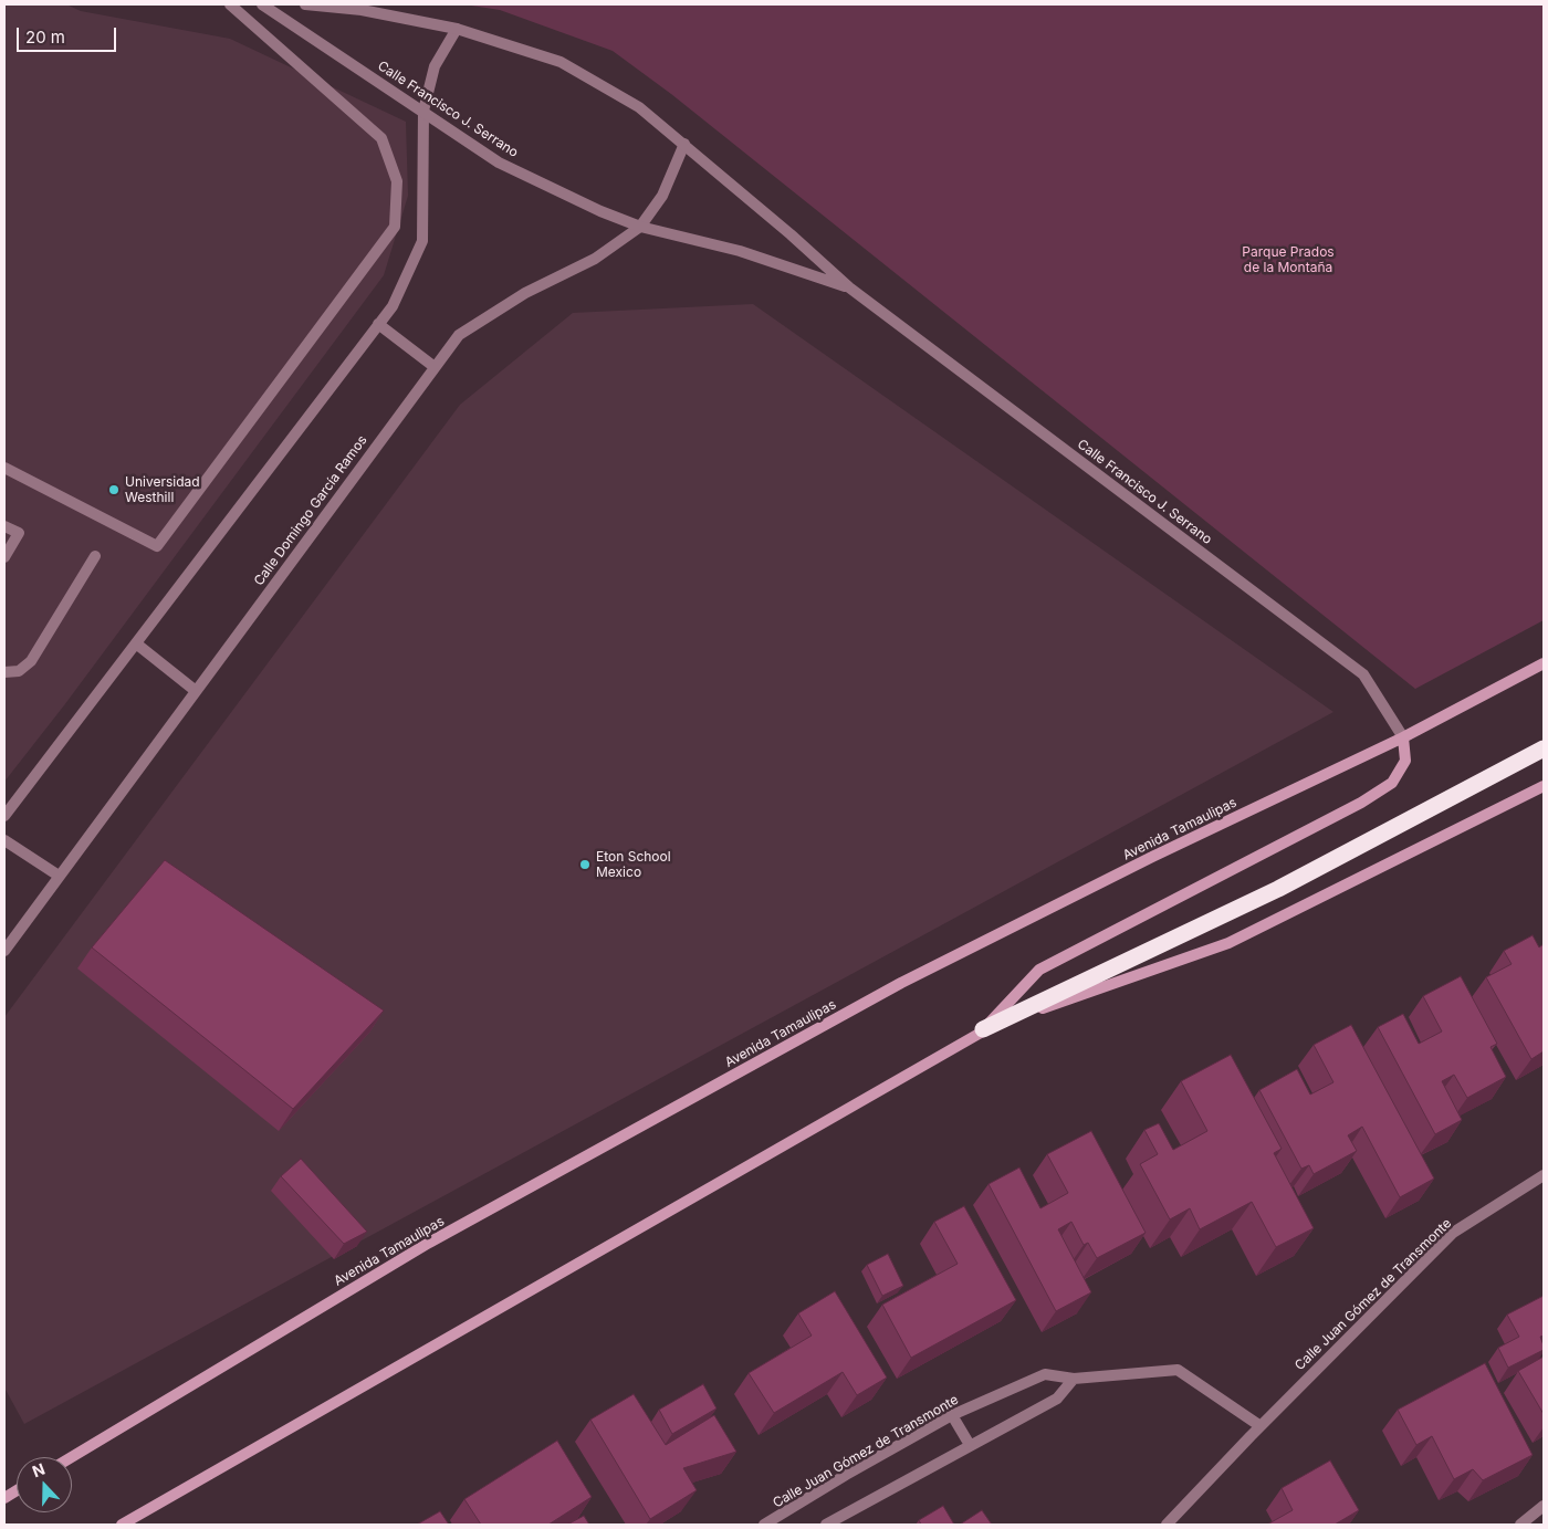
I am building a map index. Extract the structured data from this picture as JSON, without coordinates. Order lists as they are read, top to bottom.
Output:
{
  "streets": {
    "street": [
      "Calle Francisco J. Serrano",
      "Calle Domingo García Ramos",
      "Avenida Tamaulipas",
      "Calle Juan Gómez de Transmonte"
    ]
  },
  "crossings": [
    ["Calle Francisco J. Serrano", "Calle Domingo García Ramos"],
    ["Calle Francisco J. Serrano", "Avenida Tamaulipas"]
  ],
  "parks": ["Parque Prados de la Montaña"],
  "places": ["Universidad Westhill", "Eton School Mexico"],
  "scale_bar": "20 m",
  "north": "top"
}
